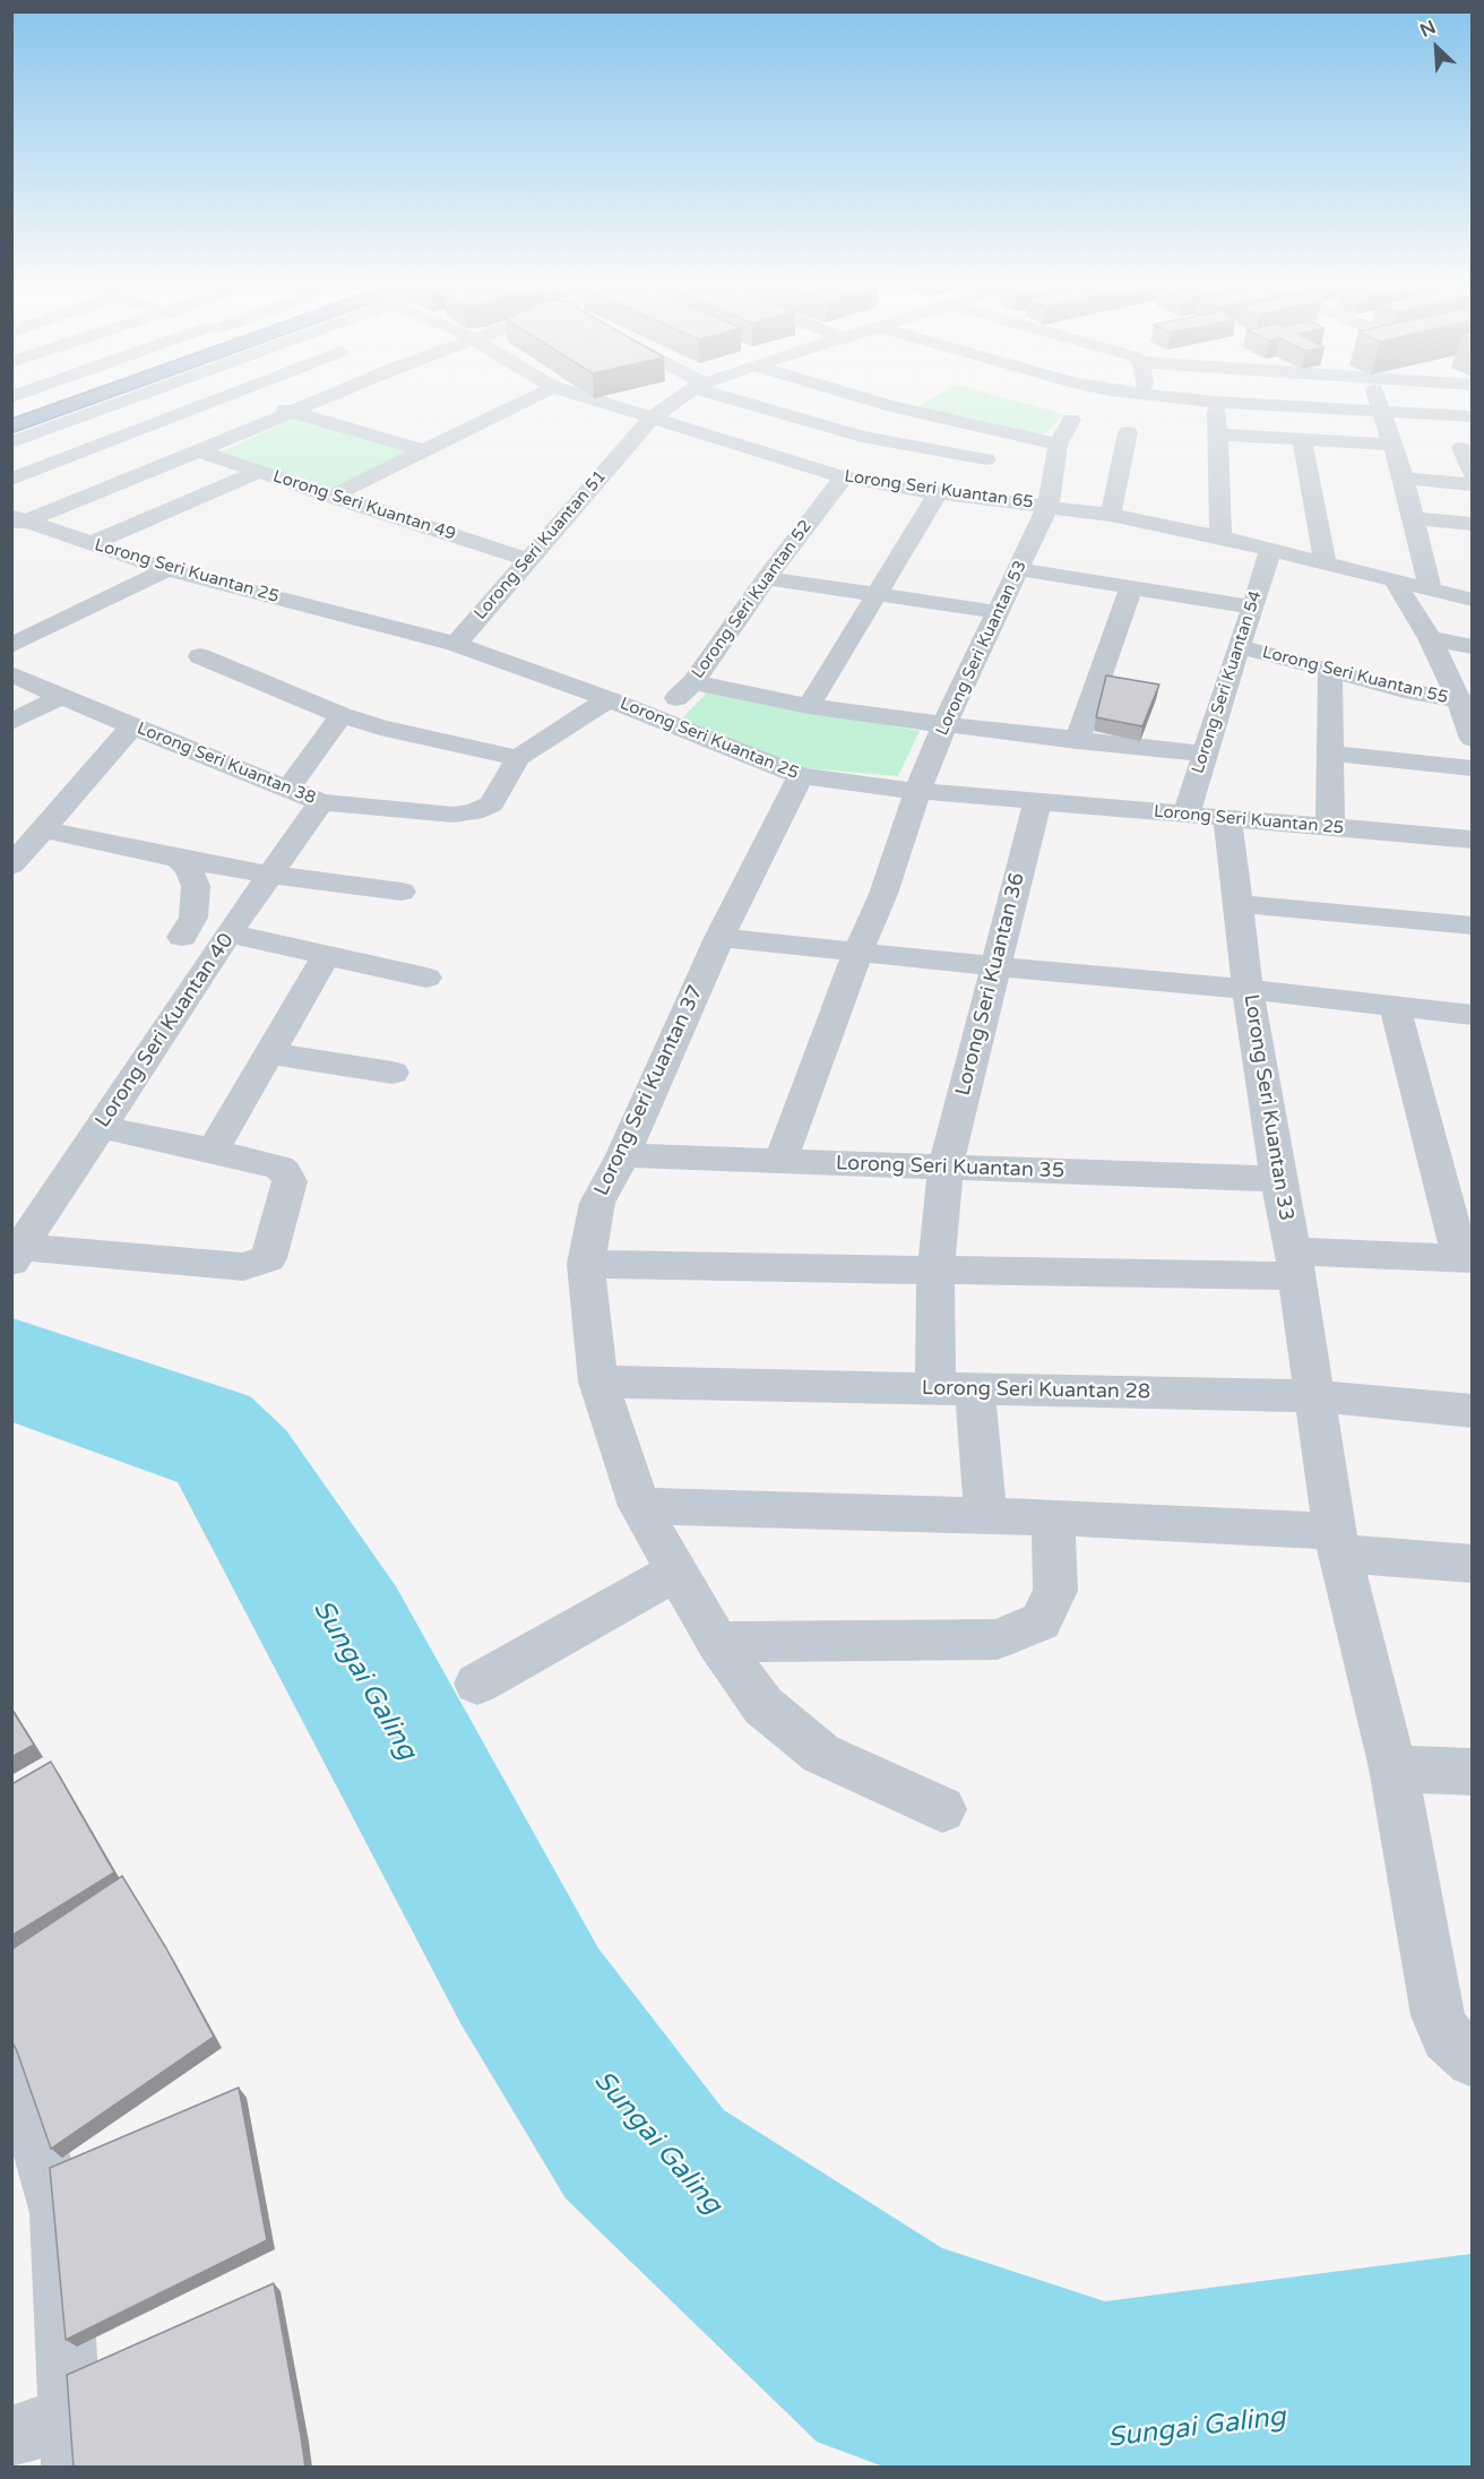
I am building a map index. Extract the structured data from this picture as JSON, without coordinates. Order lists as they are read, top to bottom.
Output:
{
  "streets": {
    "street": [
      "Lorong Seri Kuantan 65",
      "Lorong Seri Kuantan 49",
      "Lorong Seri Kuantan 51",
      "Lorong Seri Kuantan 25",
      "Lorong Seri Kuantan 52",
      "Lorong Seri Kuantan 53",
      "Lorong Seri Kuantan 55",
      "Lorong Seri Kuantan 54",
      "Lorong Seri Kuantan 38",
      "Lorong Seri Kuantan 36",
      "Lorong Seri Kuantan 40",
      "Lorong Seri Kuantan 37",
      "Lorong Seri Kuantan 33",
      "Lorong Seri Kuantan 35",
      "Lorong Seri Kuantan 28"
    ]
  },
  "crossings": [
    ["Lorong Seri Kuantan 65", "Lorong Seri Kuantan 51"],
    ["Lorong Seri Kuantan 65", "Lorong Seri Kuantan 52"],
    ["Lorong Seri Kuantan 65", "Lorong Seri Kuantan 53"],
    ["Lorong Seri Kuantan 65", "Lorong Seri Kuantan 54"],
    ["Lorong Seri Kuantan 49", "Lorong Seri Kuantan 51"],
    ["Lorong Seri Kuantan 51", "Lorong Seri Kuantan 25"],
    ["Lorong Seri Kuantan 25", "Lorong Seri Kuantan 52"],
    ["Lorong Seri Kuantan 25", "Lorong Seri Kuantan 53"],
    ["Lorong Seri Kuantan 25", "Lorong Seri Kuantan 54"],
    ["Lorong Seri Kuantan 25", "Lorong Seri Kuantan 38"],
    ["Lorong Seri Kuantan 25", "Lorong Seri Kuantan 36"],
    ["Lorong Seri Kuantan 25", "Lorong Seri Kuantan 37"],
    ["Lorong Seri Kuantan 25", "Lorong Seri Kuantan 33"],
    ["Lorong Seri Kuantan 53", "Lorong Seri Kuantan 35"],
    ["Lorong Seri Kuantan 55", "Lorong Seri Kuantan 54"],
    ["Lorong Seri Kuantan 38", "Lorong Seri Kuantan 40"],
    ["Lorong Seri Kuantan 36", "Lorong Seri Kuantan 35"],
    ["Lorong Seri Kuantan 36", "Lorong Seri Kuantan 28"],
    ["Lorong Seri Kuantan 37", "Lorong Seri Kuantan 35"],
    ["Lorong Seri Kuantan 37", "Lorong Seri Kuantan 28"],
    ["Lorong Seri Kuantan 33", "Lorong Seri Kuantan 35"],
    ["Lorong Seri Kuantan 33", "Lorong Seri Kuantan 28"]
  ],
  "water": ["Sungai Galing"],
  "north": "top left"
}
